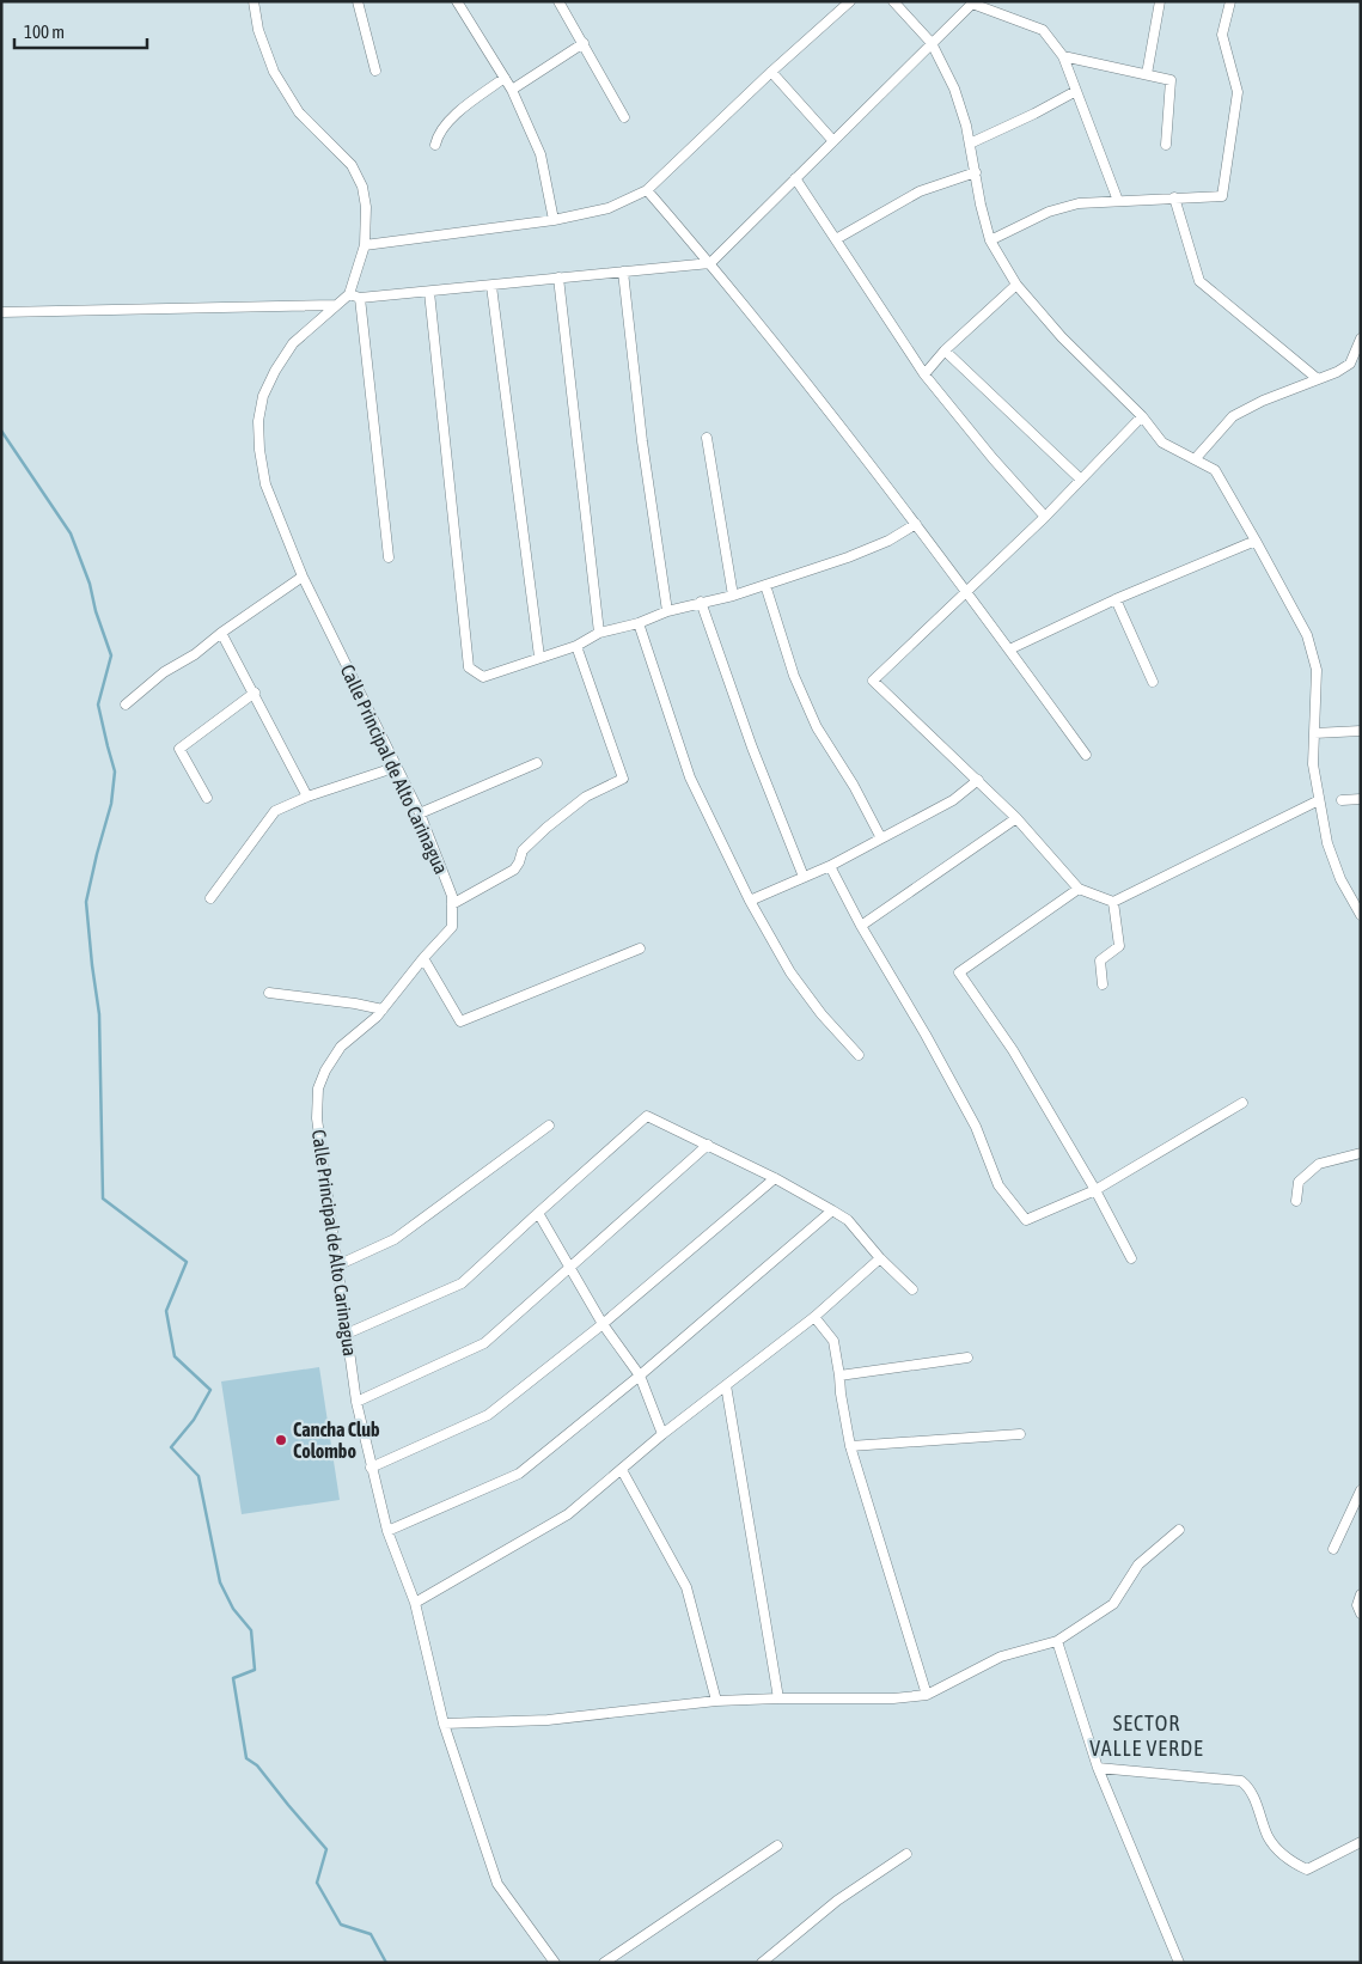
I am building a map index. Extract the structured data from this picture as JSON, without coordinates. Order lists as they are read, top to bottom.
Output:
{
  "streets": {
    "street": ["Calle Principal de Alto Carinagua"]
  },
  "districts": ["SECTOR VALLE VERDE"],
  "places": ["Cancha Club Colombo"],
  "scale_bar": "100 m"
}
